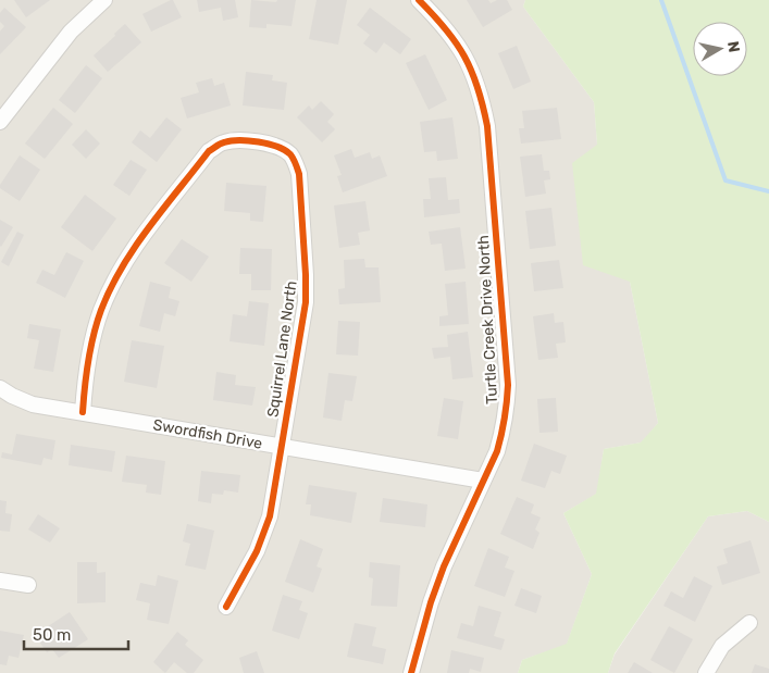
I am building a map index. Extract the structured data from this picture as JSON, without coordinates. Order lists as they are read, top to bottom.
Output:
{
  "streets": {
    "street": ["Turtle Creek Drive North", "Squirrel Lane North", "Swordfish Drive"]
  },
  "crossings": [
    ["Turtle Creek Drive North", "Swordfish Drive"],
    ["Squirrel Lane North", "Swordfish Drive"]
  ],
  "scale_bar": "50 m",
  "north": "right"
}
